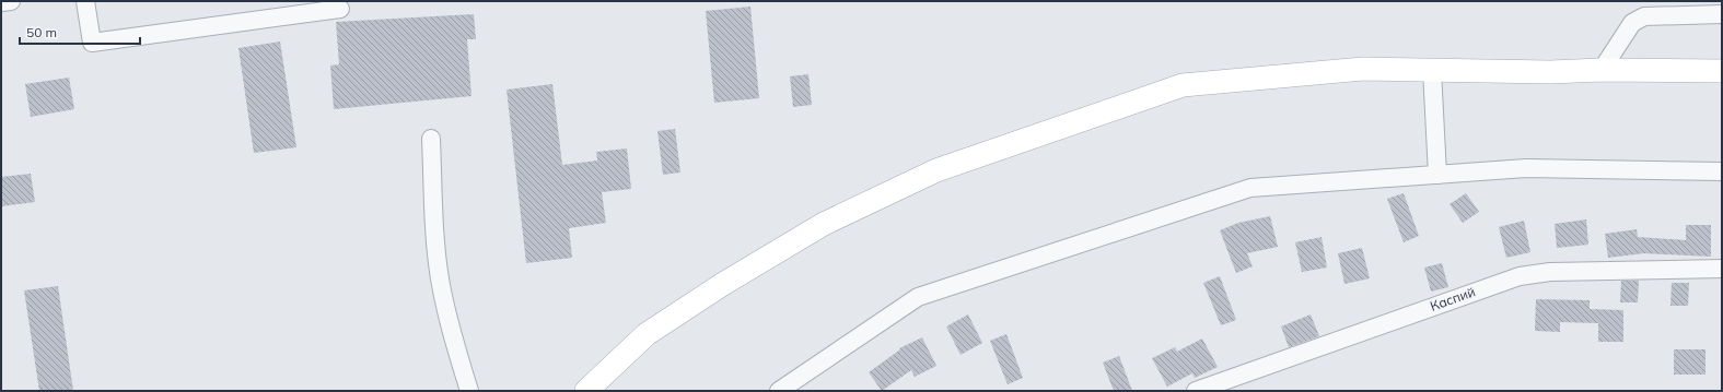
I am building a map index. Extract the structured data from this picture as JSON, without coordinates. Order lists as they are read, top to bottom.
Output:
{
  "streets": {
    "street": ["Каспий"]
  },
  "scale_bar": "50 m"
}
